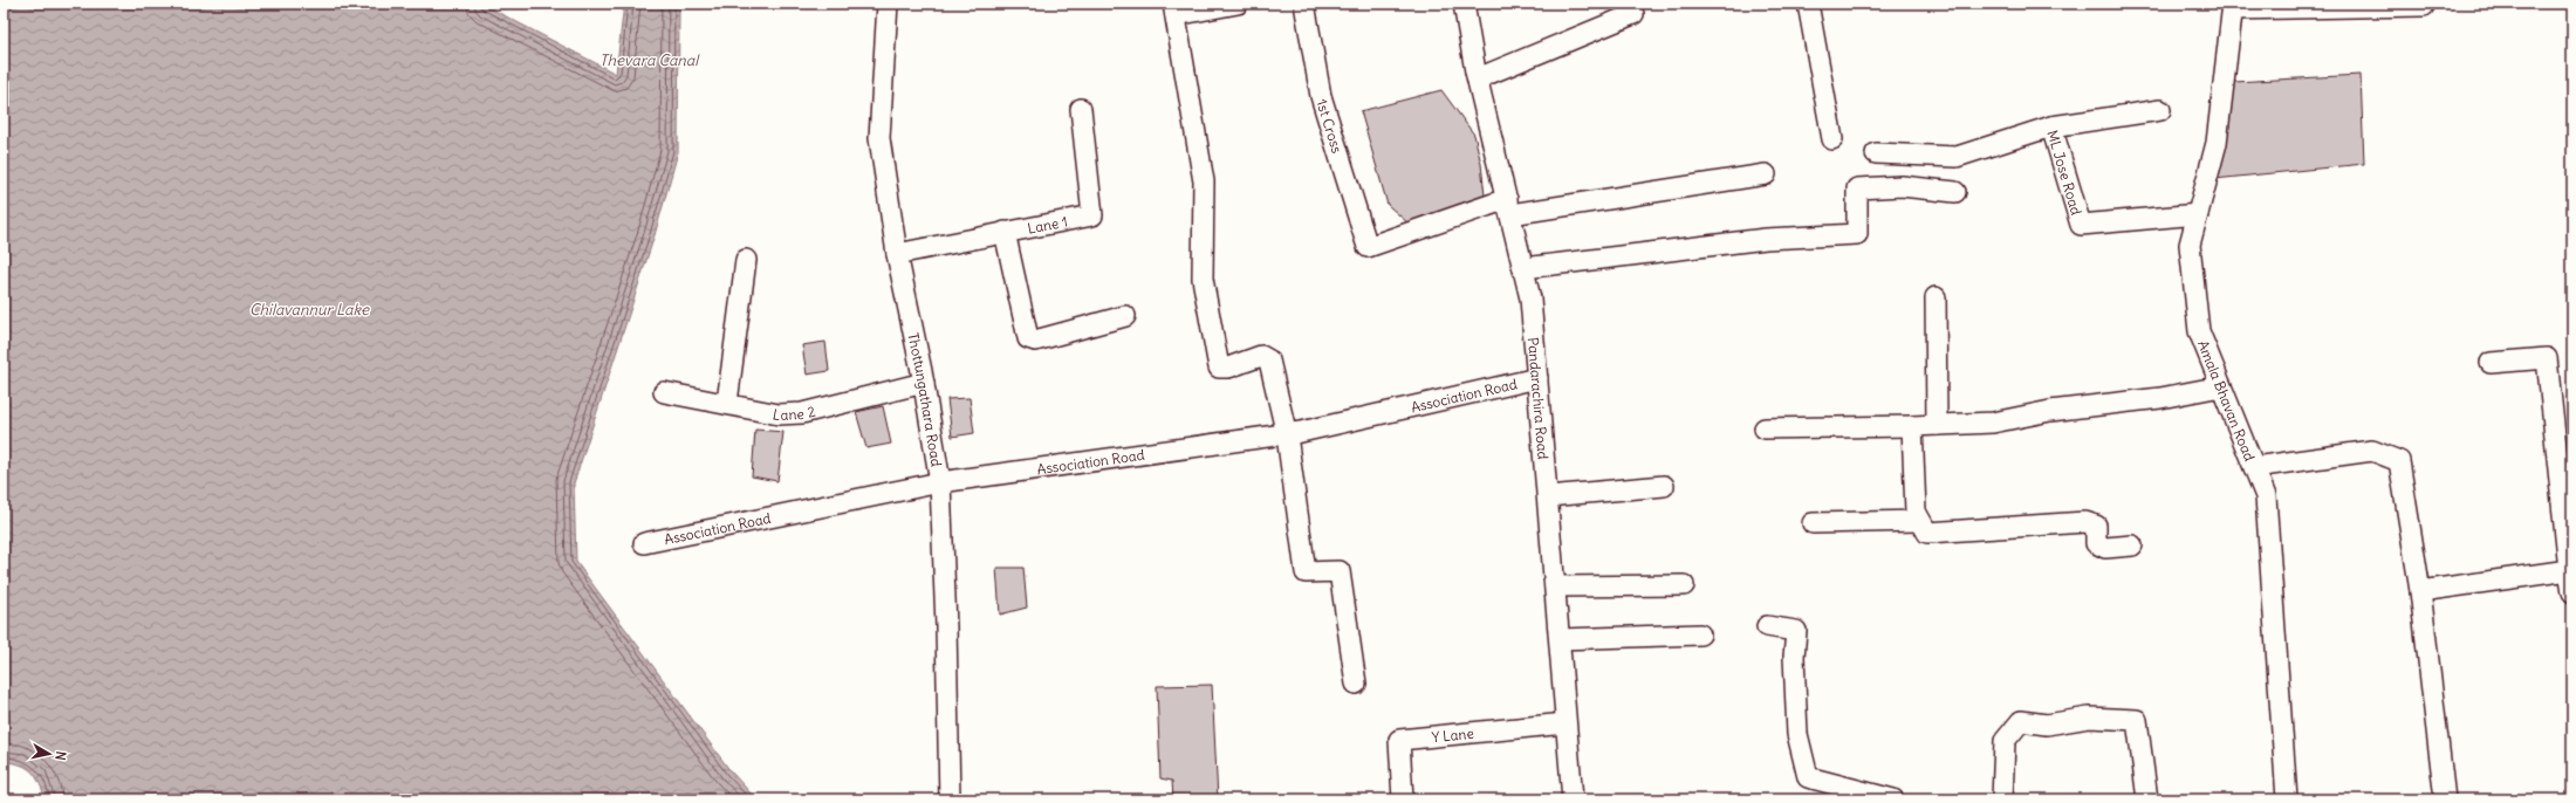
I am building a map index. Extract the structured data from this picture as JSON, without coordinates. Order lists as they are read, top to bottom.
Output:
{
  "streets": {
    "street": [
      "1st Cross",
      "ML Jose Road",
      "Lane 1",
      "Association Road",
      "Pandarachira Road",
      "Thottungathara Road",
      "Amala Bhavan Road",
      "Lane 2",
      "Y Lane"
    ]
  },
  "crossings": [
    ["1st Cross", "Pandarachira Road"],
    ["ML Jose Road", "Amala Bhavan Road"],
    ["Lane 1", "Thottungathara Road"],
    ["Association Road", "Pandarachira Road"],
    ["Association Road", "Thottungathara Road"],
    ["Pandarachira Road", "Y Lane"],
    ["Thottungathara Road", "Lane 2"]
  ],
  "water": ["Thevara Canal", "Chilavannur Lake"],
  "north": "right"
}
